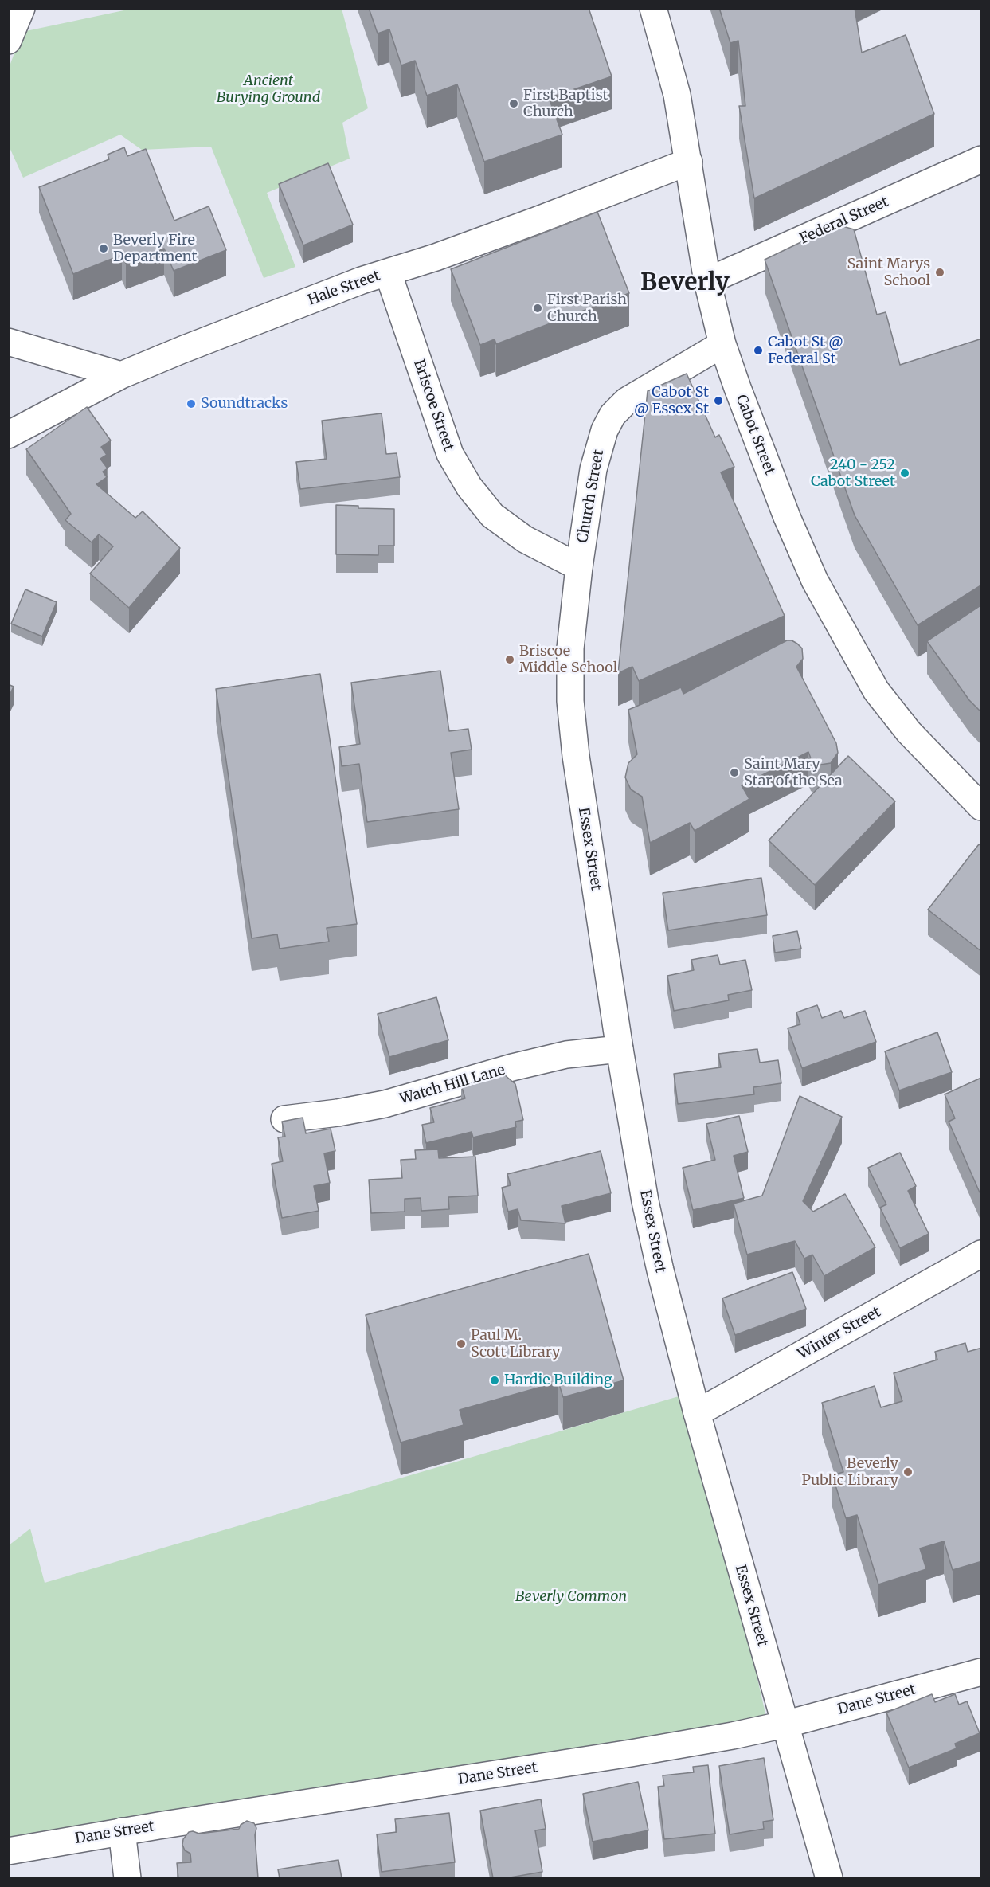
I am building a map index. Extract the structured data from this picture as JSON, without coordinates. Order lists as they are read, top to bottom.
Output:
{
  "streets": {
    "main road": [
      "Federal Street",
      "Hale Street",
      "Briscoe Street",
      "Cabot Street",
      "Church Street",
      "Essex Street",
      "Watch Hill Lane",
      "Winter Street",
      "Dane Street"
    ]
  },
  "crossings": [
    ["Federal Street", "Cabot Street"],
    ["Hale Street", "Briscoe Street"],
    ["Hale Street", "Cabot Street"],
    ["Briscoe Street", "Church Street"],
    ["Briscoe Street", "Essex Street"],
    ["Cabot Street", "Church Street"],
    ["Church Street", "Essex Street"],
    ["Essex Street", "Watch Hill Lane"],
    ["Essex Street", "Winter Street"],
    ["Essex Street", "Dane Street"]
  ],
  "districts": ["Beverly"],
  "parks": ["Ancient Burying Ground", "Beverly Common"],
  "places": [
    "First Baptist Church",
    "Beverly Fire Department",
    "Saint Marys School",
    "First Parish Church",
    "Cabot St @ Federal St",
    "Cabot St @ Essex St",
    "Soundtracks",
    "240 - 252 Cabot Street",
    "Briscoe Middle School",
    "Saint Mary Star of the Sea",
    "Paul M. Scott Library",
    "Hardie Building",
    "Beverly Public Library"
  ]
}
